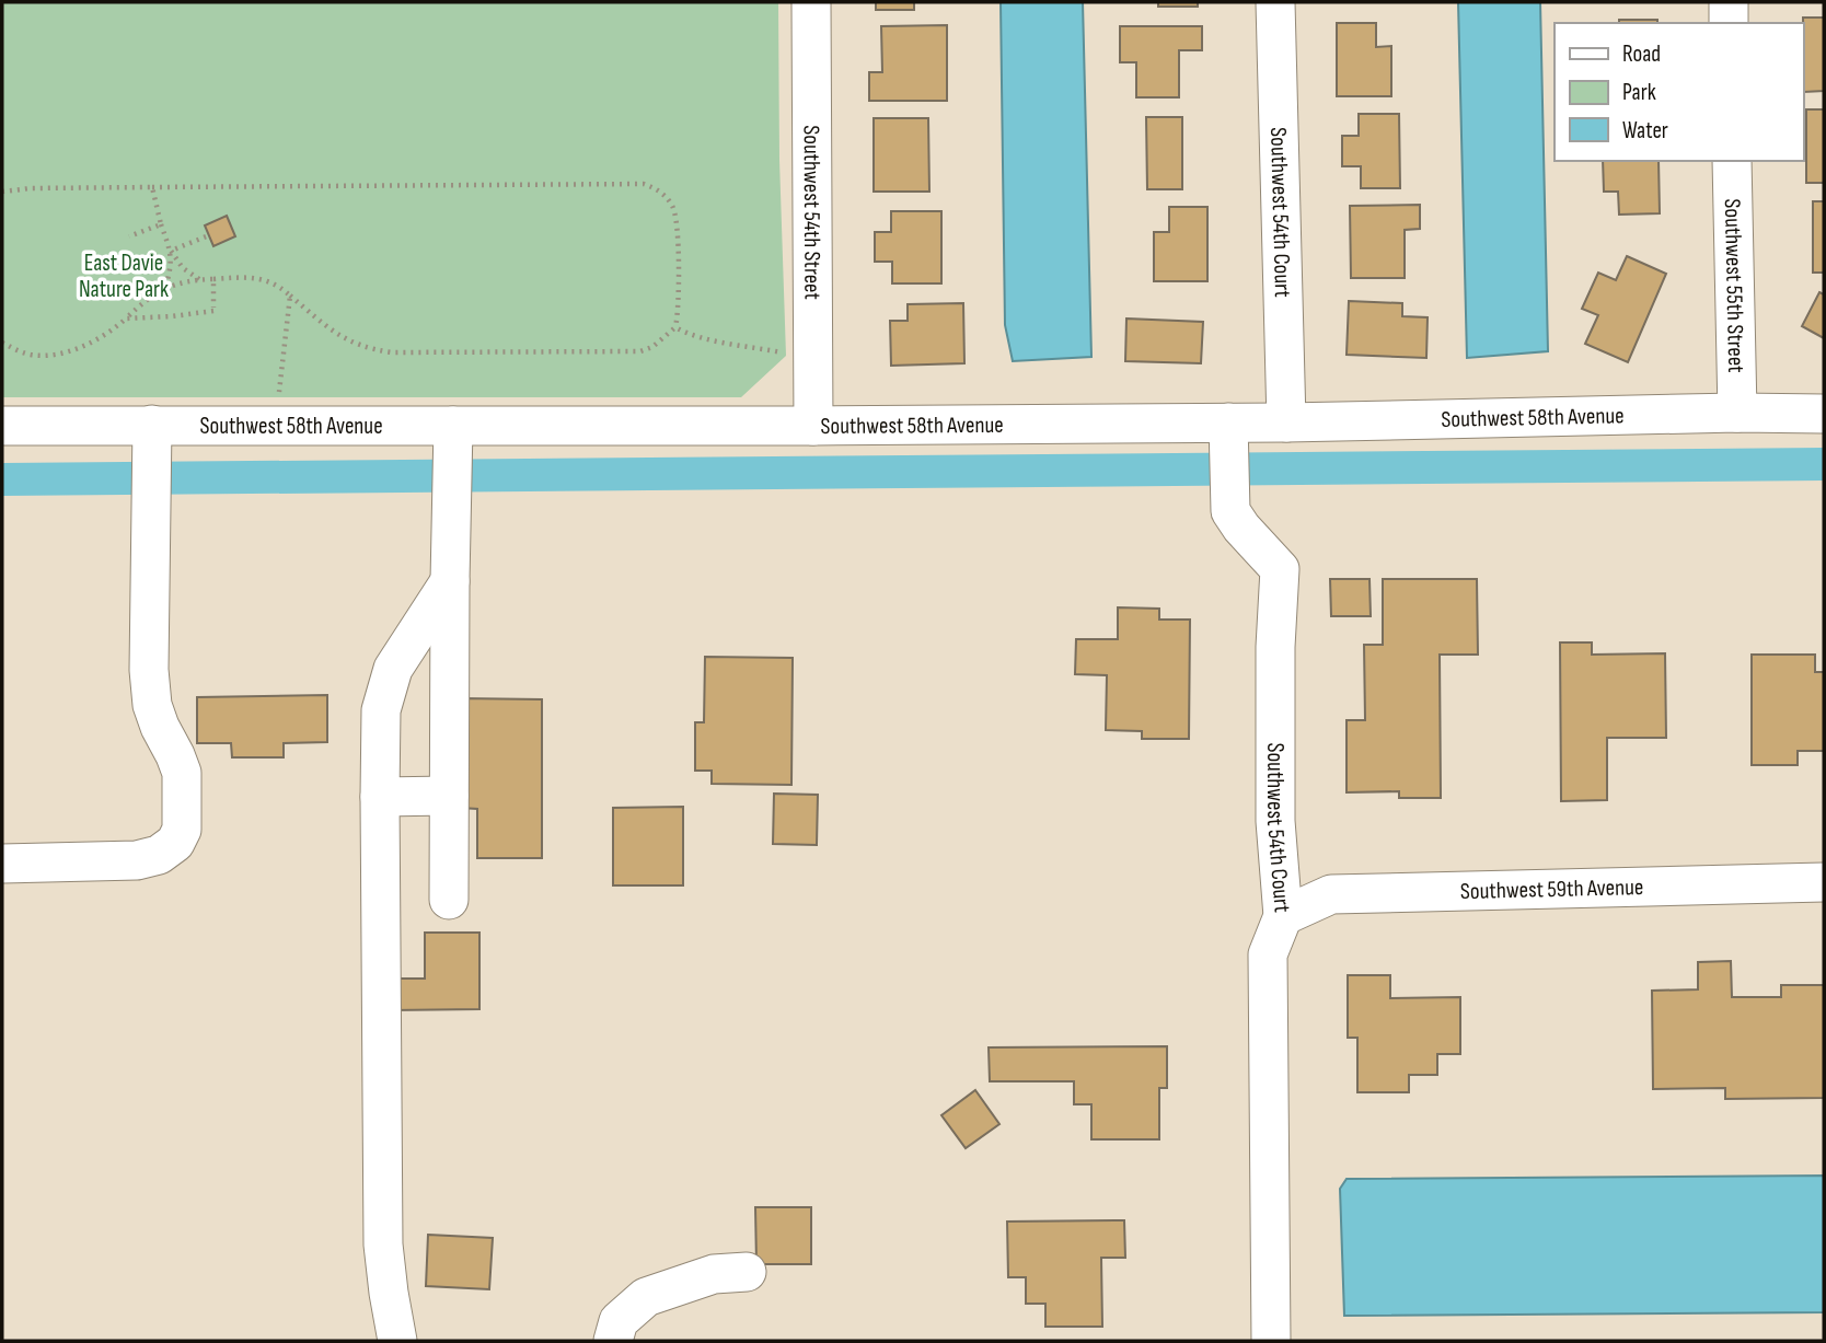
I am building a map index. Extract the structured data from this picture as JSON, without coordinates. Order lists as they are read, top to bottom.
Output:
{
  "streets": {
    "street": [
      "Southwest 54th Court",
      "Southwest 54th Street",
      "Southwest 55th Street",
      "Southwest 58th Avenue",
      "Southwest 59th Avenue"
    ]
  },
  "crossings": [
    ["Southwest 54th Court", "Southwest 58th Avenue"],
    ["Southwest 54th Court", "Southwest 59th Avenue"],
    ["Southwest 54th Street", "Southwest 58th Avenue"],
    ["Southwest 55th Street", "Southwest 58th Avenue"]
  ],
  "parks": ["East Davie Nature Park"],
  "legend": ["Road", "Park", "Water"]
}
